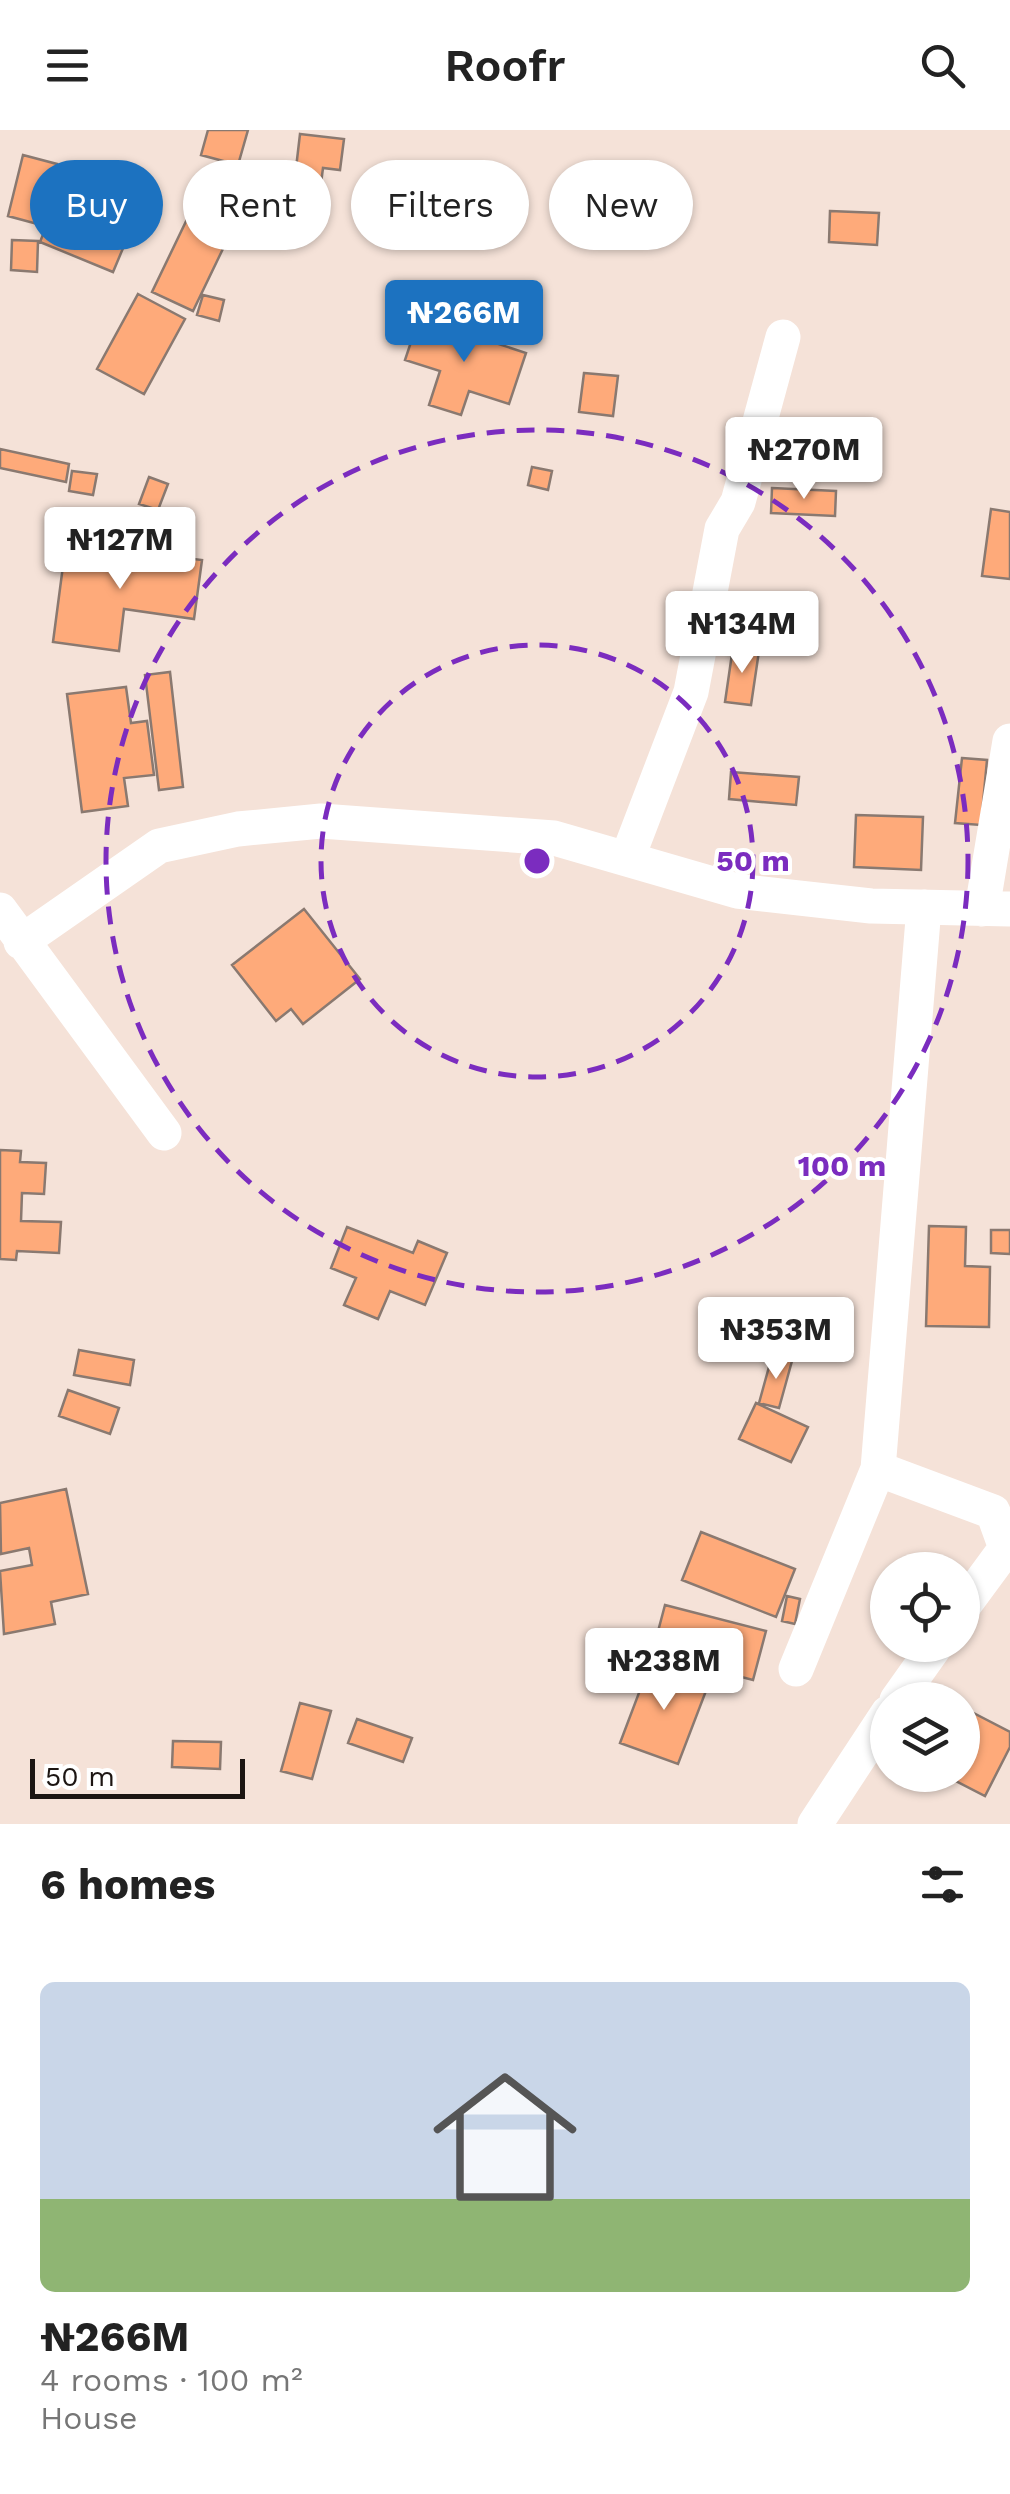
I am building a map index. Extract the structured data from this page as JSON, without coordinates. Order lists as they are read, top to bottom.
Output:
{
  "scale_bar": "50 m",
  "page": {
    "header": "Roofr",
    "chip": [
      "Buy",
      "Rent",
      "Filters",
      "New"
    ],
    "price": [
      "₦266M",
      "₦270M",
      "₦127M",
      "₦134M",
      "₦353M",
      "₦238M"
    ],
    "scale": "50 m",
    "heading": "6 homes",
    "list": [
      {
        "name": "₦266M",
        "note": "4 rooms · 100 m² · House"
      }
    ]
  },
  "rings": ["50 m", "100 m"]
}
